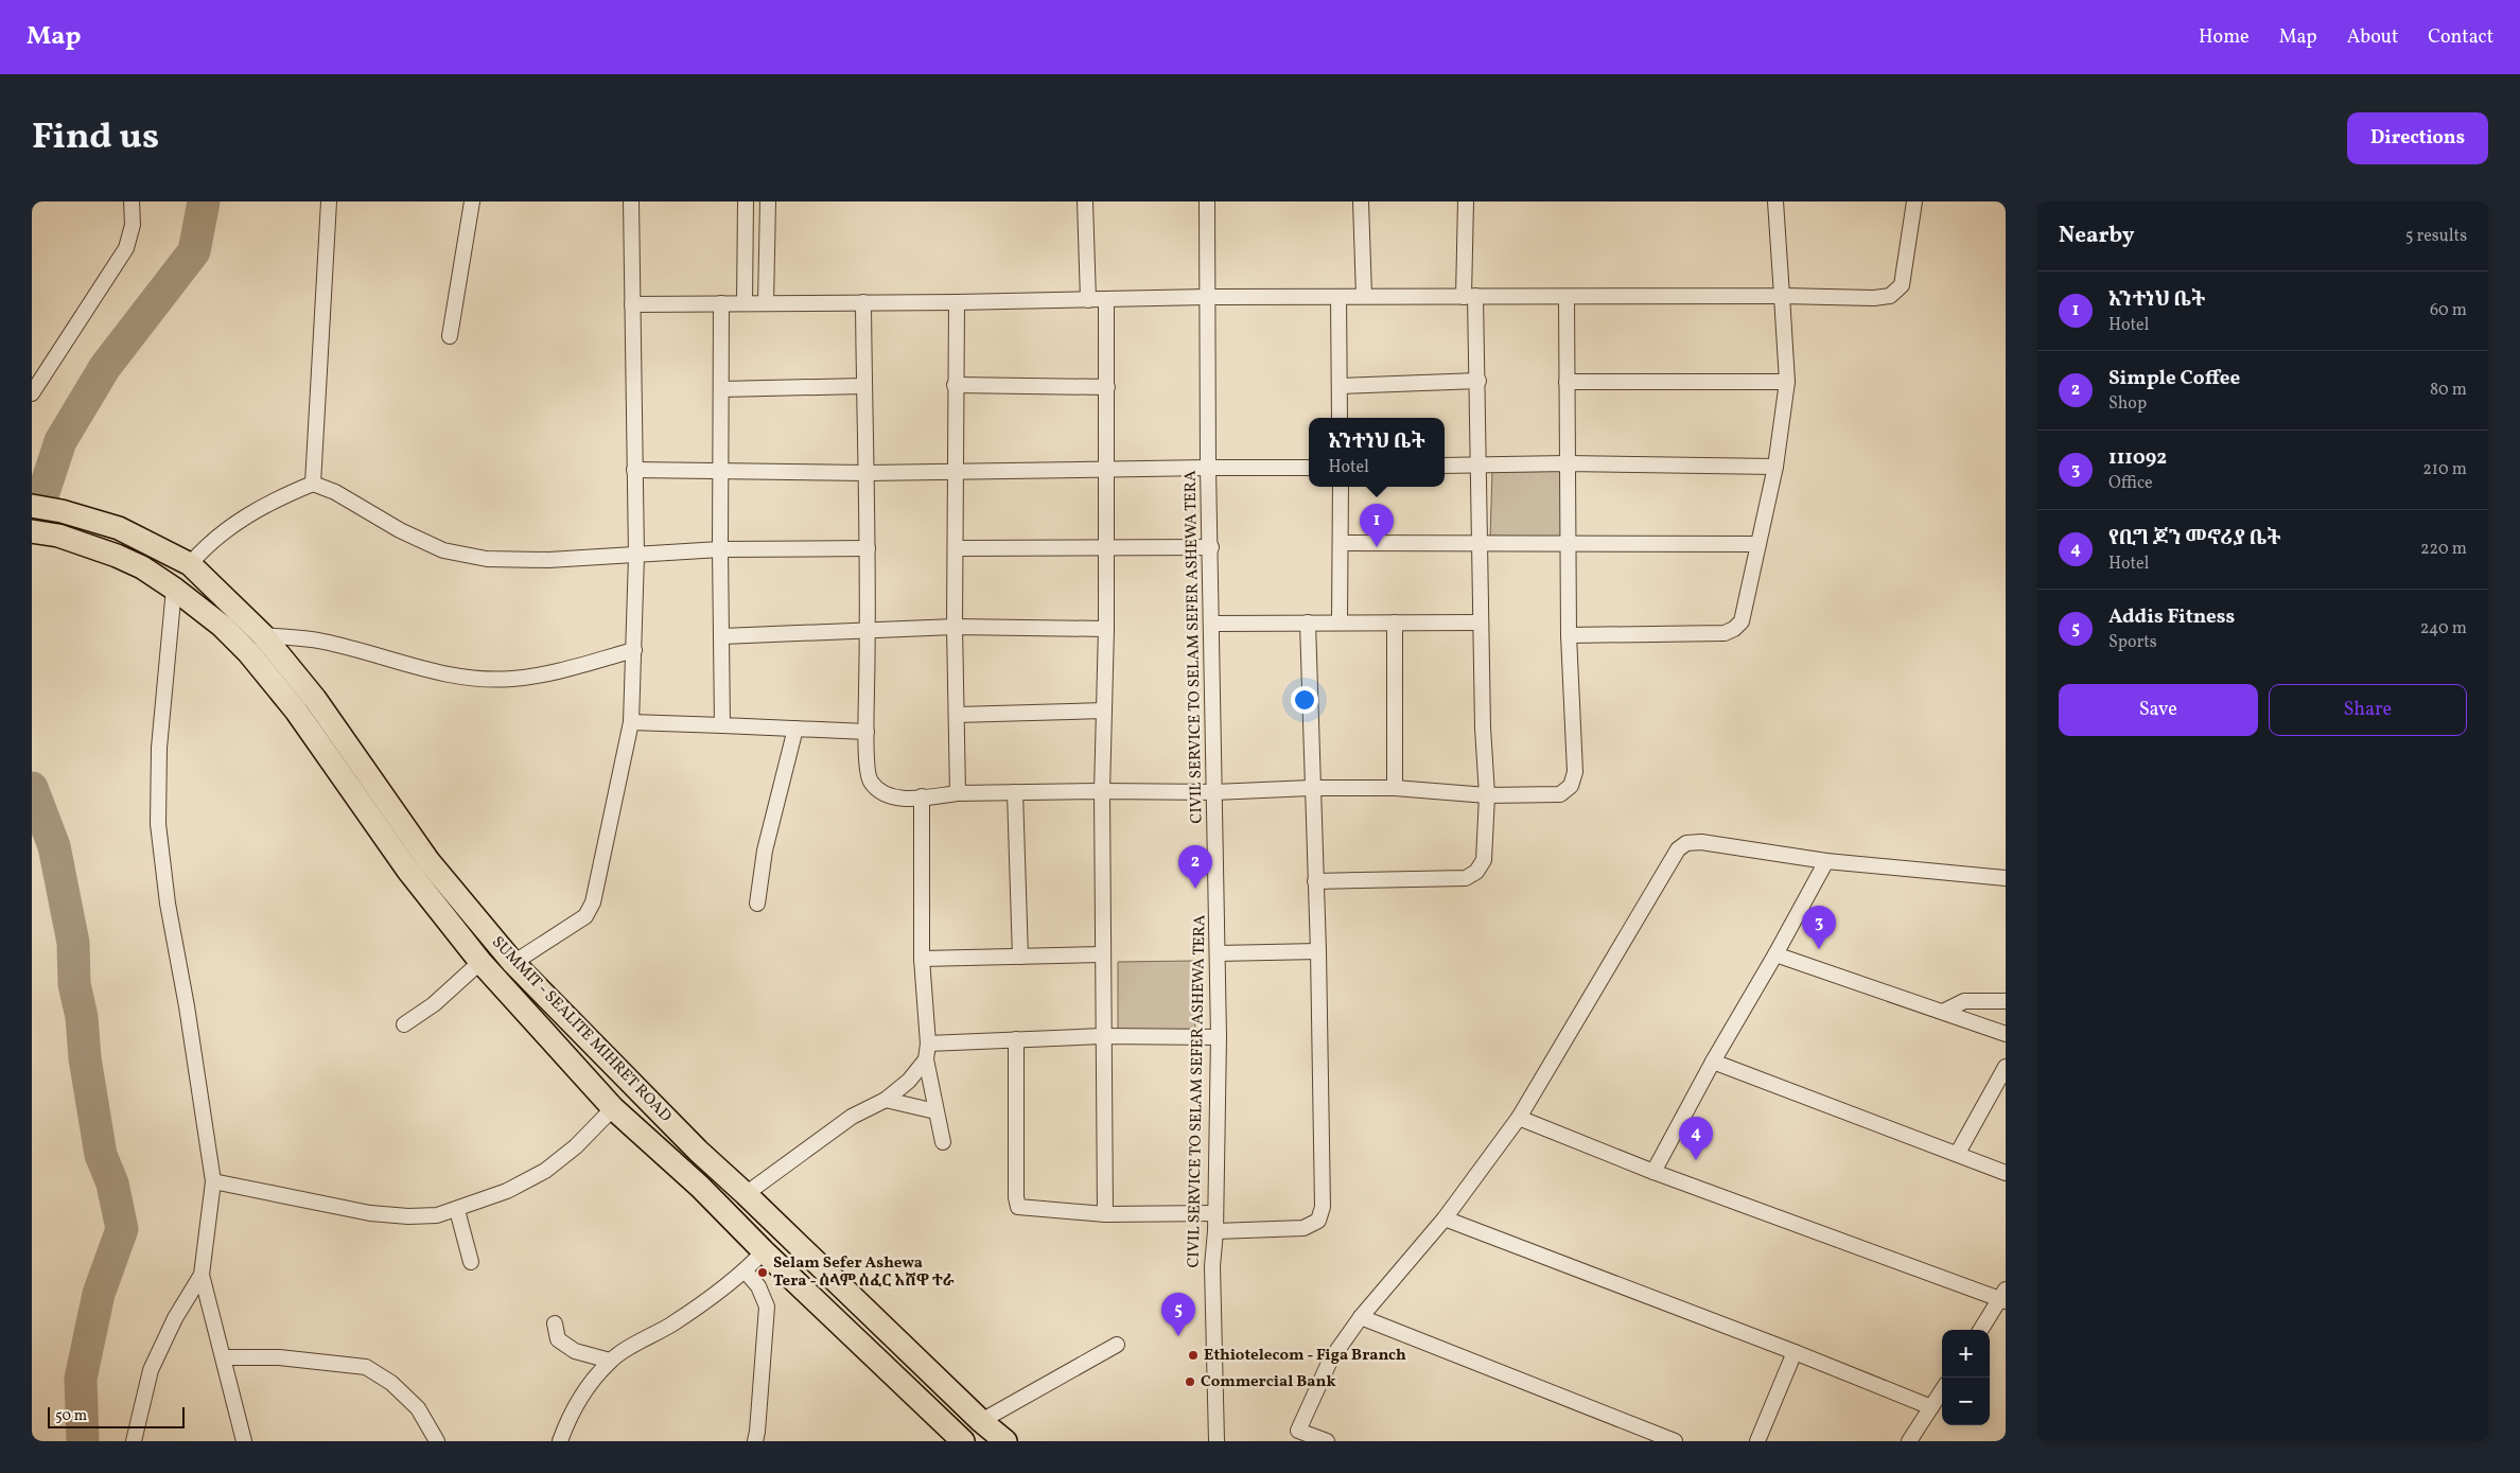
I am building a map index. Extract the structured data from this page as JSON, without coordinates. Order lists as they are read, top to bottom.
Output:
{
  "streets": {
    "main road": ["SUMMIT - SEALITE MIHRET ROAD"],
    "street": ["CIVIL SERVICE TO SELAM SEFER ASHEWA TERA"]
  },
  "places": ["Selam Sefer Ashewa Tera - ሰላም ሰፈር አሸዋ ተራ", "Ethiotelecom - Figa Branch", "Commercial Bank"],
  "scale_bar": "50 m",
  "page": {
    "header": "Map",
    "nav": [
      "Home",
      "Map",
      "About",
      "Contact"
    ],
    "title": "Find us",
    "buttons": [
      "Directions",
      ["Save", "Share"]
    ],
    "heading": ["Nearby", "5 results"],
    "list": [
      {
        "mark": "1",
        "name": "አንተነህ ቤት",
        "note": "Hotel",
        "value": "60 m"
      },
      {
        "mark": "2",
        "name": "Simple Coffee",
        "note": "Shop",
        "value": "80 m"
      },
      {
        "mark": "3",
        "name": "111092",
        "note": "Office",
        "value": "210 m"
      },
      {
        "mark": "4",
        "name": "የቢግ ጆን መኖሪያ ቤት",
        "note": "Hotel",
        "value": "220 m"
      },
      {
        "mark": "5",
        "name": "Addis Fitness",
        "note": "Sports",
        "value": "240 m"
      }
    ],
    "popup": ["አንተነህ ቤት", "Hotel"],
    "pins": [
      "1",
      "2",
      "3",
      "4",
      "5"
    ],
    "map_buttons": ["+", "−"],
    "scale": "50 m"
  }
}
